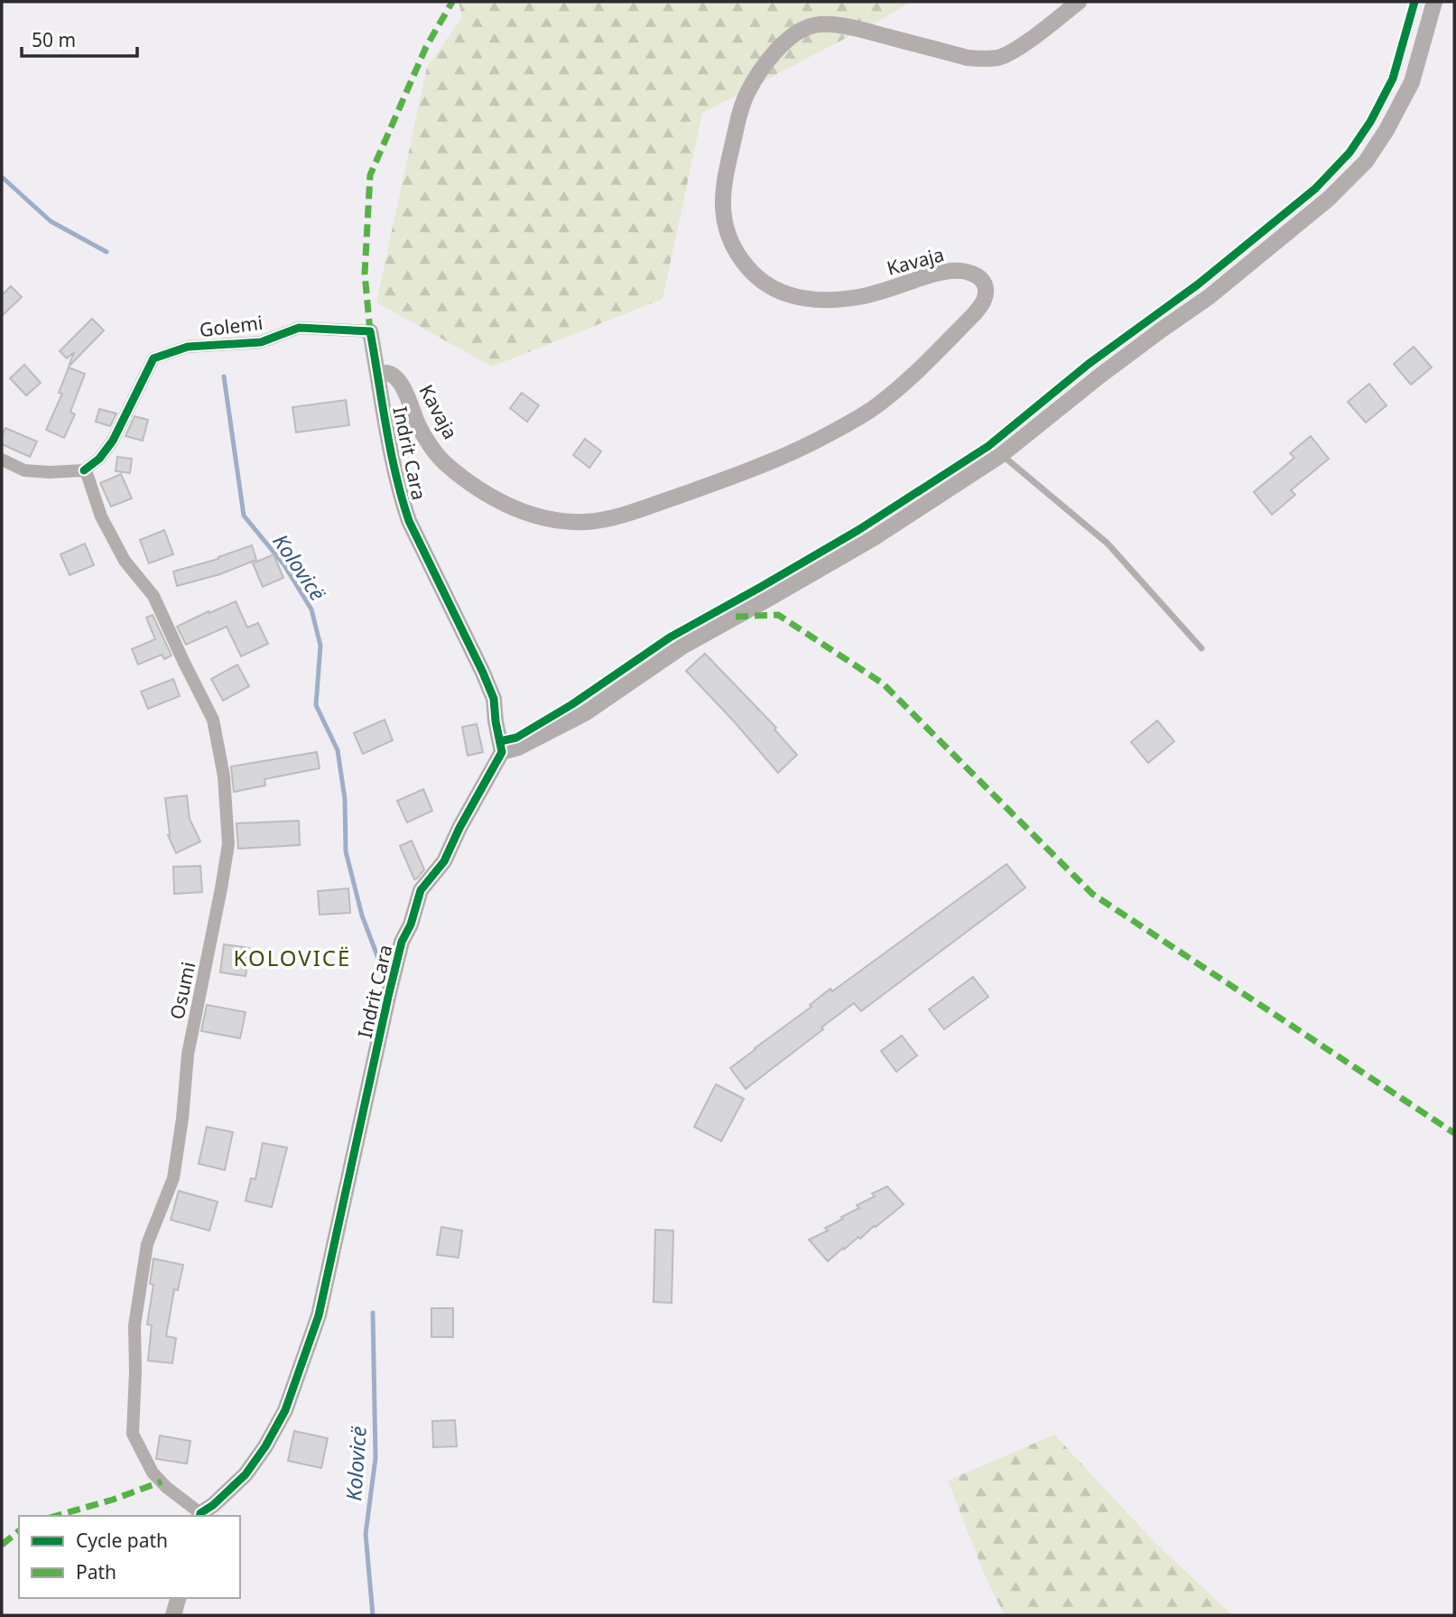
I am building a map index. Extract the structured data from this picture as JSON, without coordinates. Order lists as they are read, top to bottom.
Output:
{
  "streets": {
    "street": [
      "Kavaja",
      "Golemi",
      "Indrit Cara",
      "Osumi"
    ]
  },
  "crossings": [
    ["Kavaja", "Indrit Cara"],
    ["Golemi", "Indrit Cara"],
    ["Golemi", "Osumi"],
    ["Indrit Cara", "Osumi"]
  ],
  "districts": ["KOLOVICË"],
  "water": ["Kolovicë"],
  "legend": ["Cycle path", "Path"],
  "scale_bar": "50 m"
}
